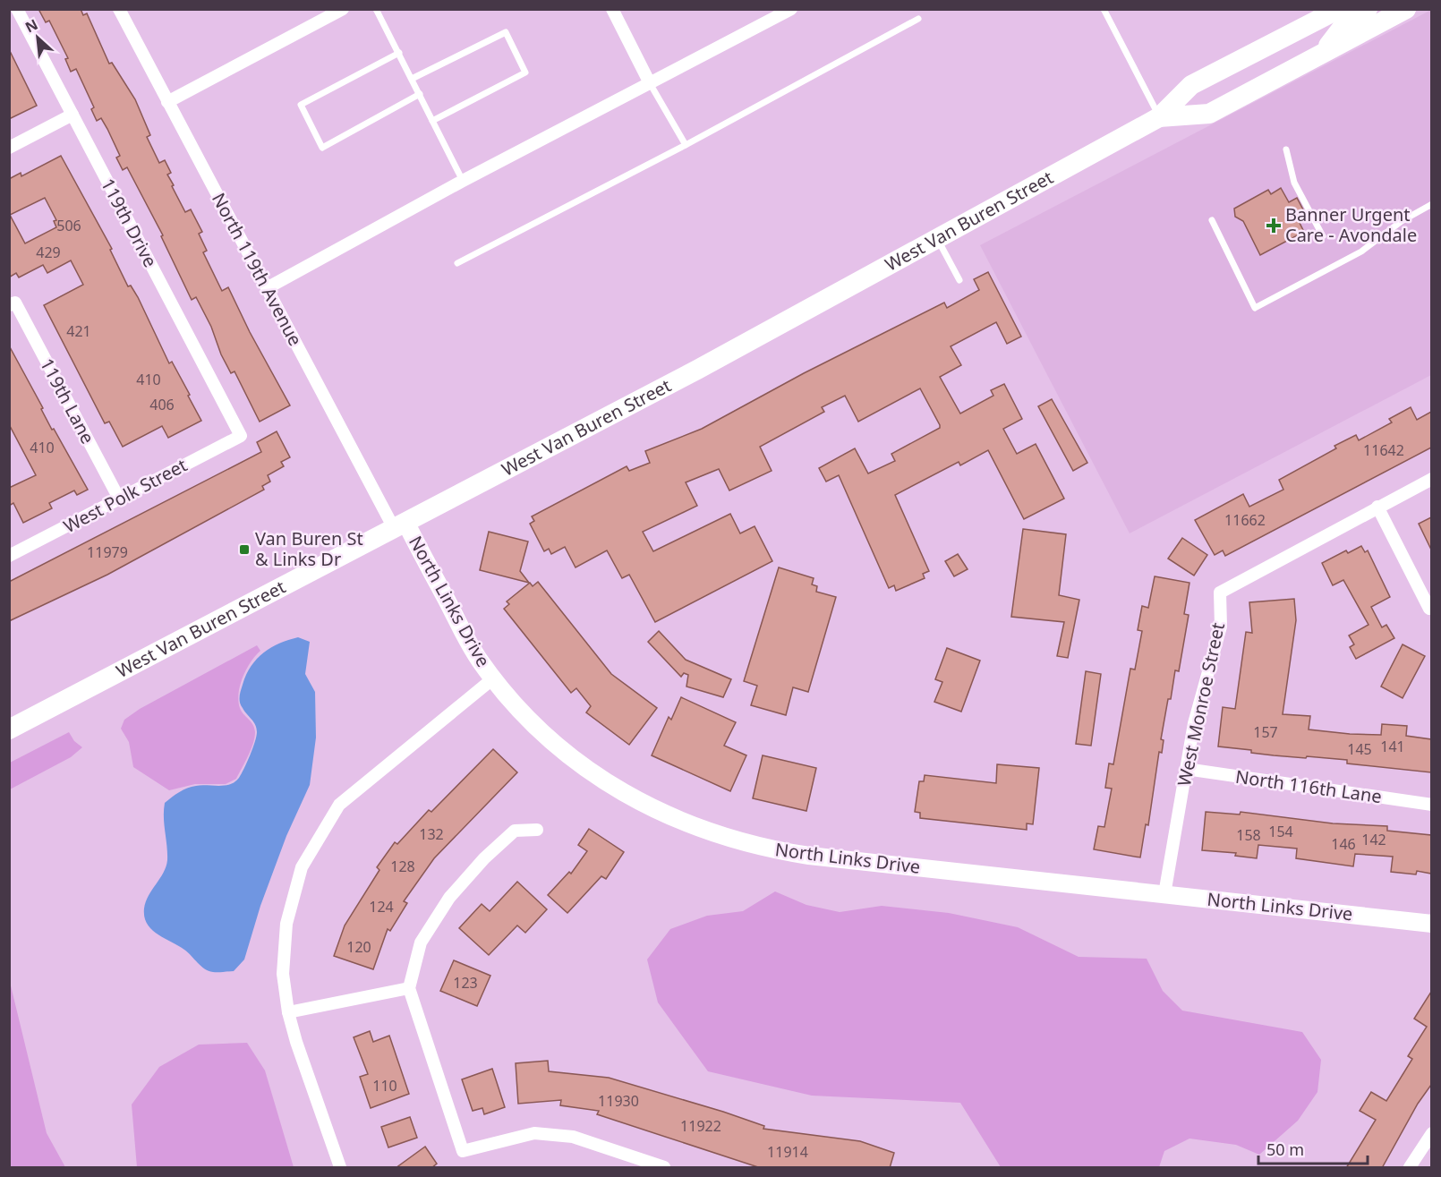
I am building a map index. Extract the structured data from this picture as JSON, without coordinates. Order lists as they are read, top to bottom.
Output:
{
  "streets": {
    "main road": ["West Van Buren Street"],
    "street": [
      "119th Drive",
      "North 119th Avenue",
      "119th Lane",
      "West Polk Street",
      "North Links Drive",
      "West Monroe Street",
      "North 116th Lane"
    ]
  },
  "crossings": [
    ["West Van Buren Street", "North 119th Avenue"],
    ["West Van Buren Street", "North Links Drive"],
    ["119th Drive", "West Polk Street"],
    ["North 119th Avenue", "North Links Drive"],
    ["119th Lane", "West Polk Street"],
    ["North Links Drive", "West Monroe Street"],
    ["West Monroe Street", "North 116th Lane"]
  ],
  "places": {
    "health": ["Banner Urgent Care - Avondale"],
    "transit": ["Van Buren St & Links Dr"]
  },
  "house_numbers": [
    "506",
    "429",
    "421",
    "410",
    "406",
    "410",
    "11642",
    "11662",
    "11979",
    "157",
    "141",
    "145",
    "154",
    "132",
    "158",
    "142",
    "146",
    "128",
    "124",
    "120",
    "123",
    "110",
    "11930",
    "11922",
    "11914"
  ],
  "scale_bar": "50 m",
  "north": "top left"
}
